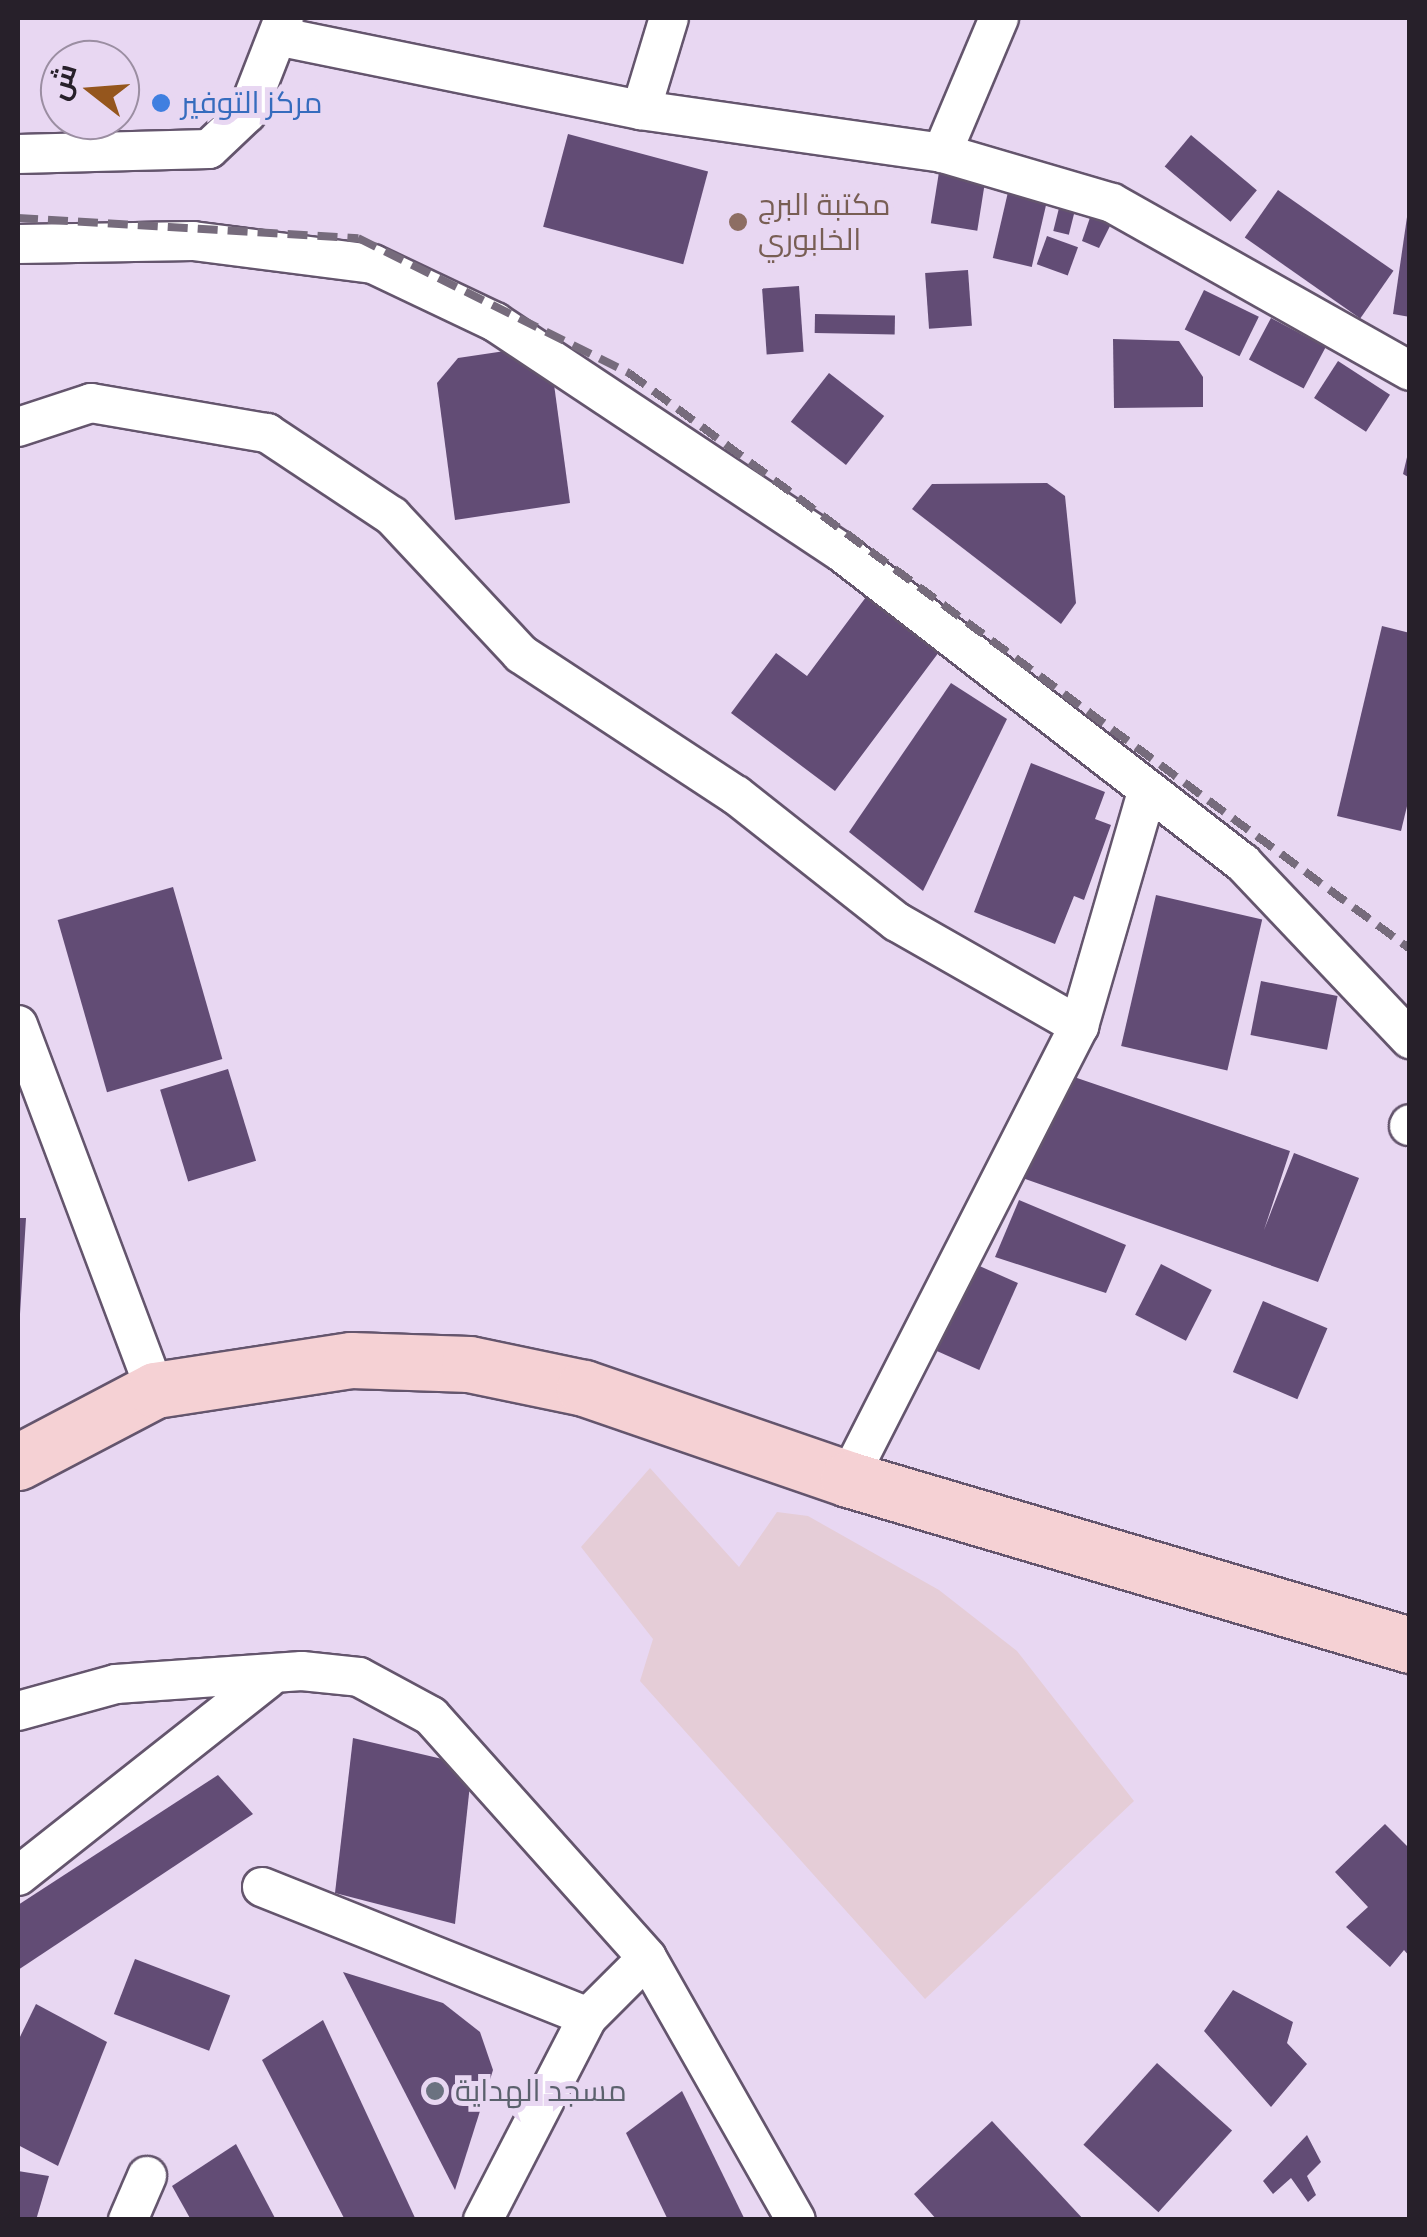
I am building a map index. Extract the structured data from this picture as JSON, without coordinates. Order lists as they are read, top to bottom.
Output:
{
  "places": ["مركز التوفير", "مكتبة البرج الخابوري", "مسجد الهداية"],
  "north": "left"
}
